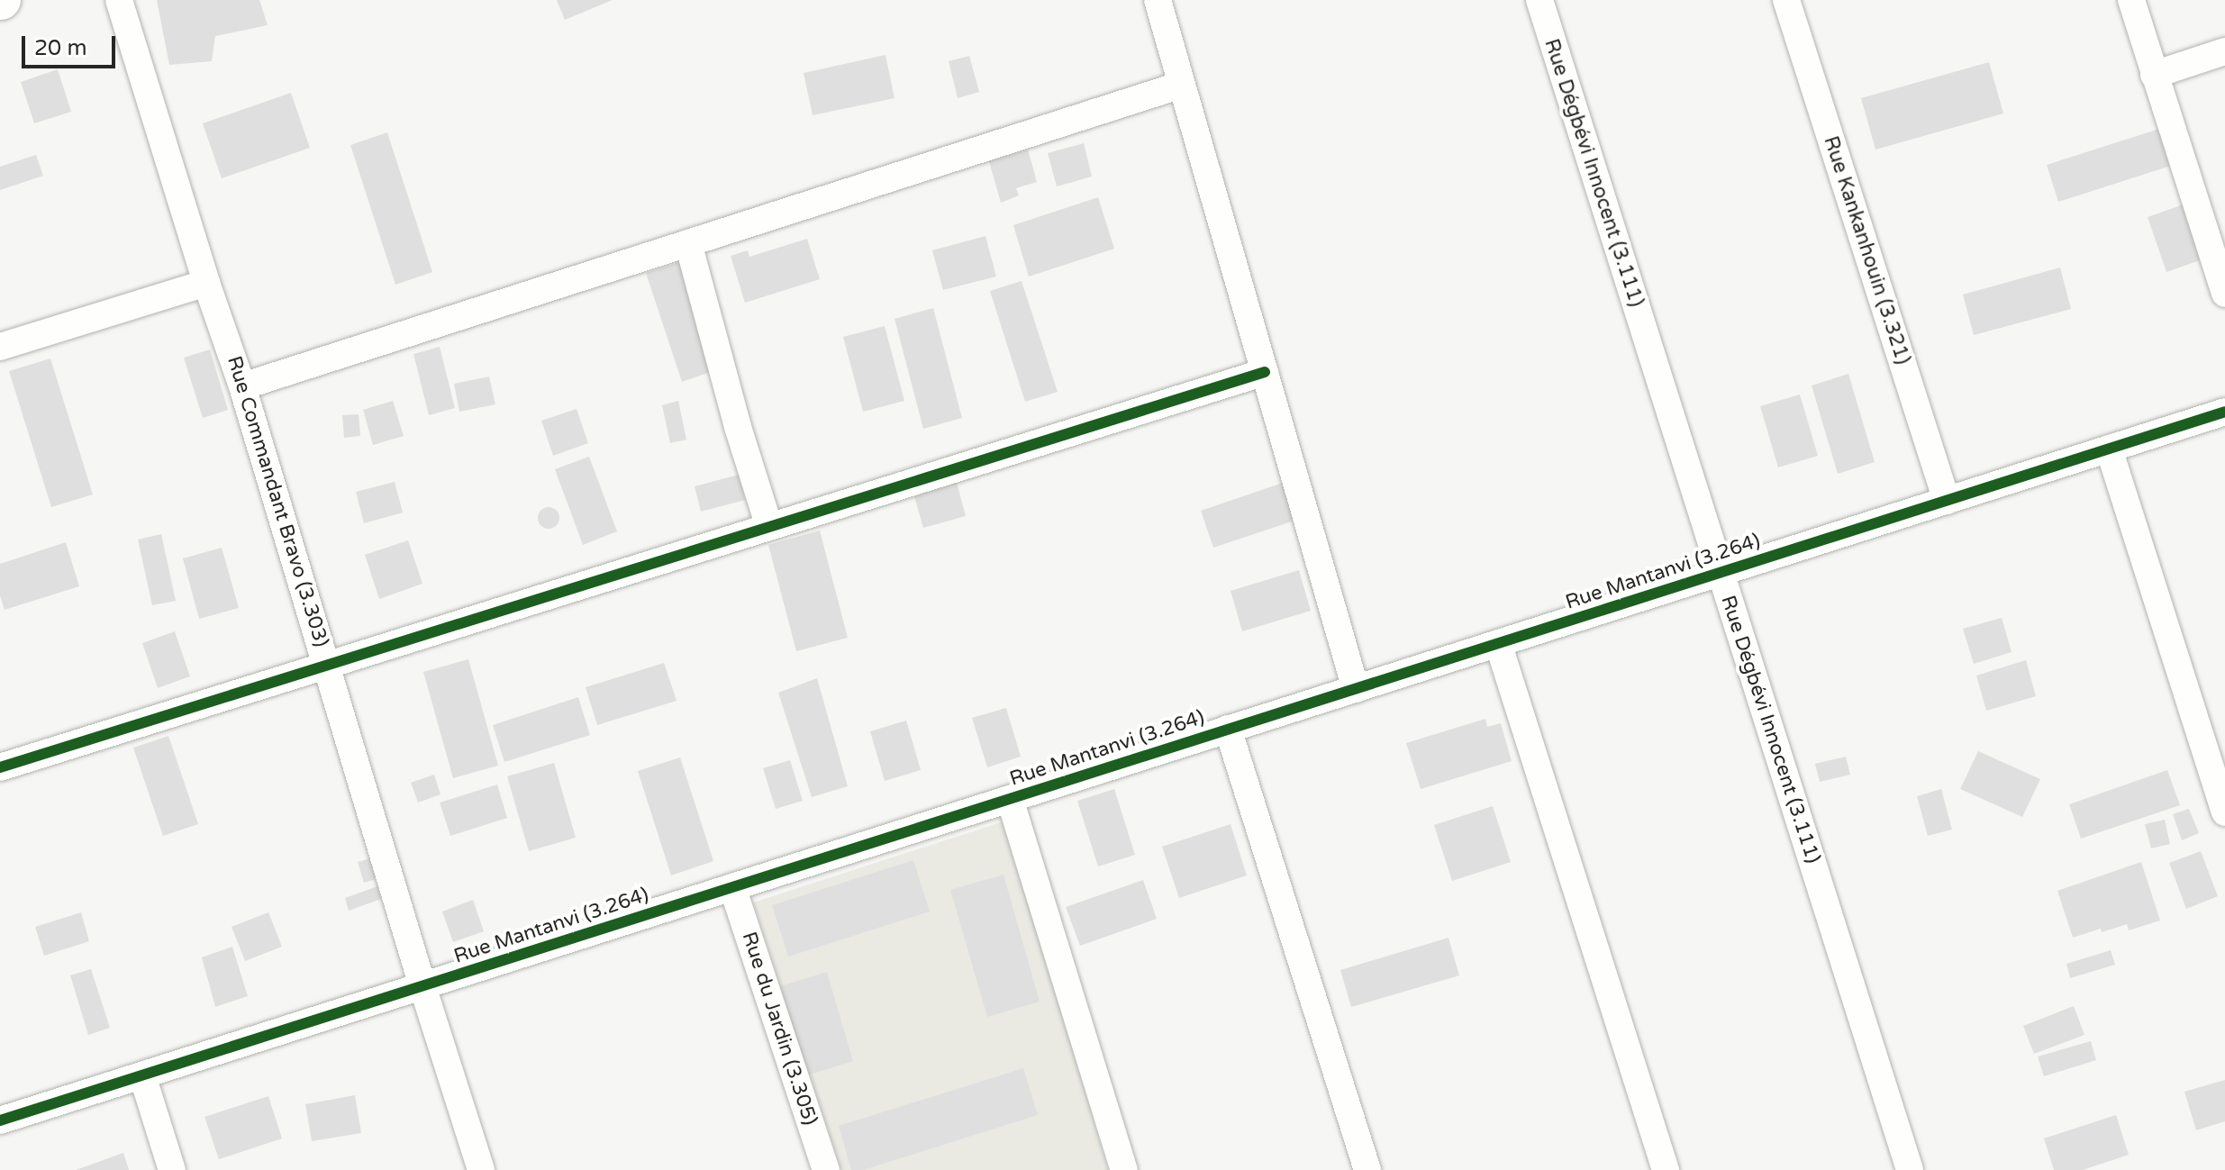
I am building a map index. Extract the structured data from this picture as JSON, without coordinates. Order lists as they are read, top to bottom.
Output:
{
  "streets": {
    "street": [
      "Rue Dégbévi Innocent (3.111)",
      "Rue Kankanhouin (3.321)",
      "Rue Commandant Bravo (3.303)",
      "Rue Mantanvi (3.264)",
      "Rue du Jardin (3.305)"
    ]
  },
  "crossings": [
    ["Rue Dégbévi Innocent (3.111)", "Rue Mantanvi (3.264)"],
    ["Rue Kankanhouin (3.321)", "Rue Mantanvi (3.264)"],
    ["Rue Commandant Bravo (3.303)", "Rue Mantanvi (3.264)"],
    ["Rue Mantanvi (3.264)", "Rue du Jardin (3.305)"]
  ],
  "scale_bar": "20 m"
}
